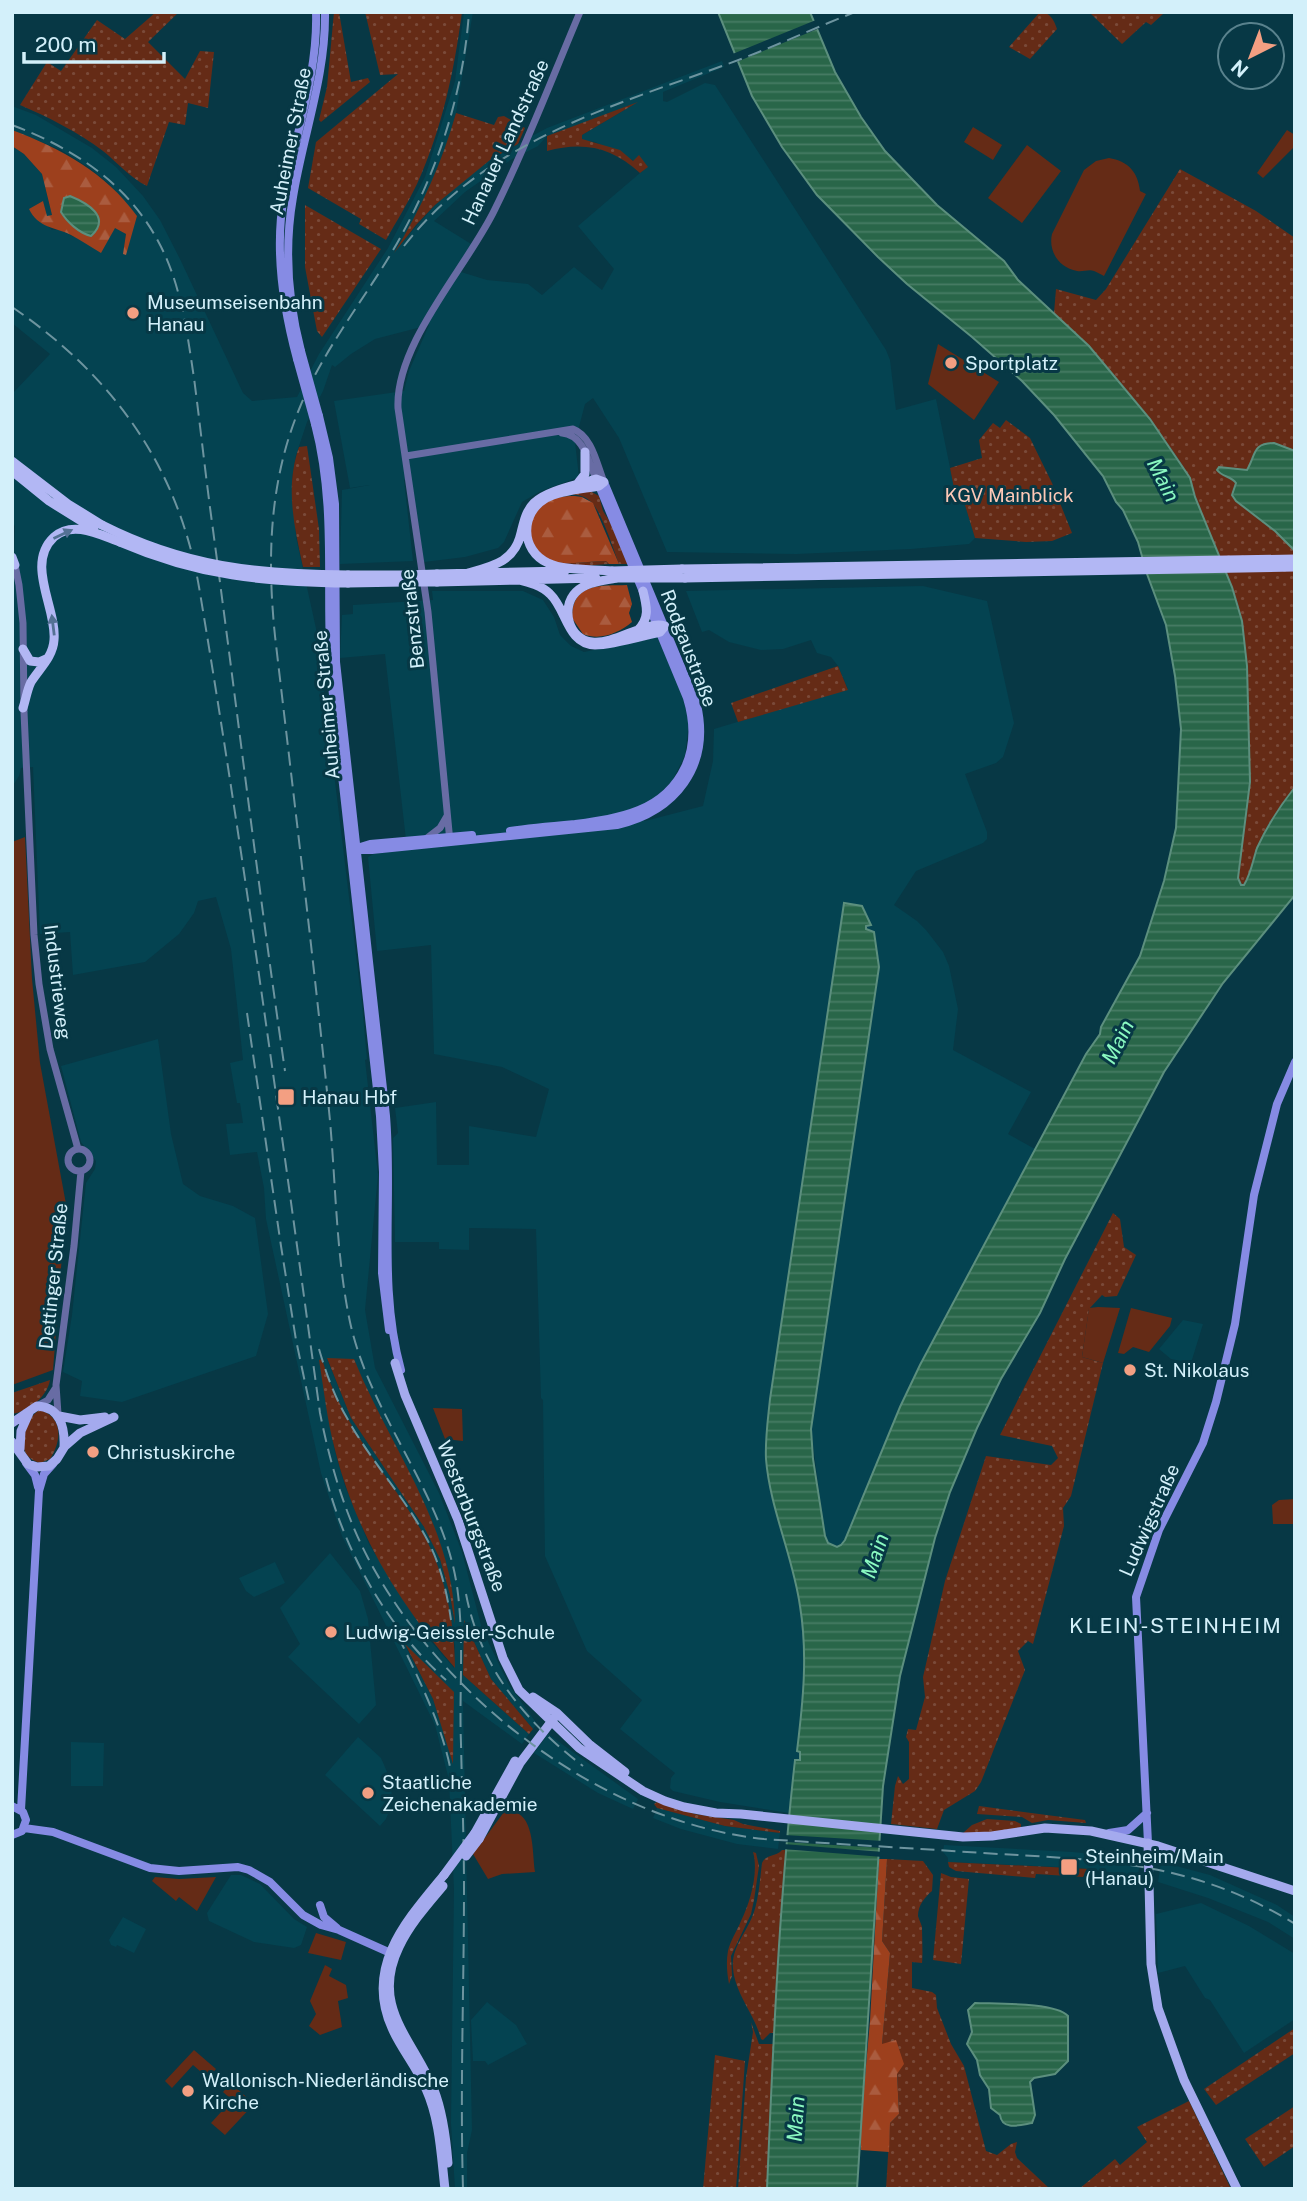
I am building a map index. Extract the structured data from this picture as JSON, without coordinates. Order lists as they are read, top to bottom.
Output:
{
  "streets": {
    "main road": [
      "Auheimer Straße",
      "Rodgaustraße",
      "Westerburgstraße",
      "Ludwigstraße"
    ],
    "street": [
      "Hanauer Landstraße",
      "Benzstraße",
      "Industrieweg",
      "Dettinger Straße"
    ]
  },
  "crossings": [
    ["Auheimer Straße", "Rodgaustraße"],
    ["Auheimer Straße", "Westerburgstraße"],
    ["Hanauer Landstraße", "Benzstraße"],
    ["Benzstraße", "Rodgaustraße"],
    ["Industrieweg", "Dettinger Straße"]
  ],
  "districts": ["KLEIN-STEINHEIM"],
  "water": ["Main"],
  "parks": ["KGV Mainblick"],
  "places": {
    "other": [
      "Museumseisenbahn Hanau",
      "Sportplatz",
      "St. Nikolaus",
      "Christuskirche",
      "Ludwig-Geissler-Schule",
      "Staatliche Zeichenakademie",
      "Wallonisch-Niederländische Kirche"
    ],
    "transit": ["Hanau Hbf", "Steinheim/Main (Hanau)"]
  },
  "scale_bar": "200 m",
  "north": "bottom left"
}
